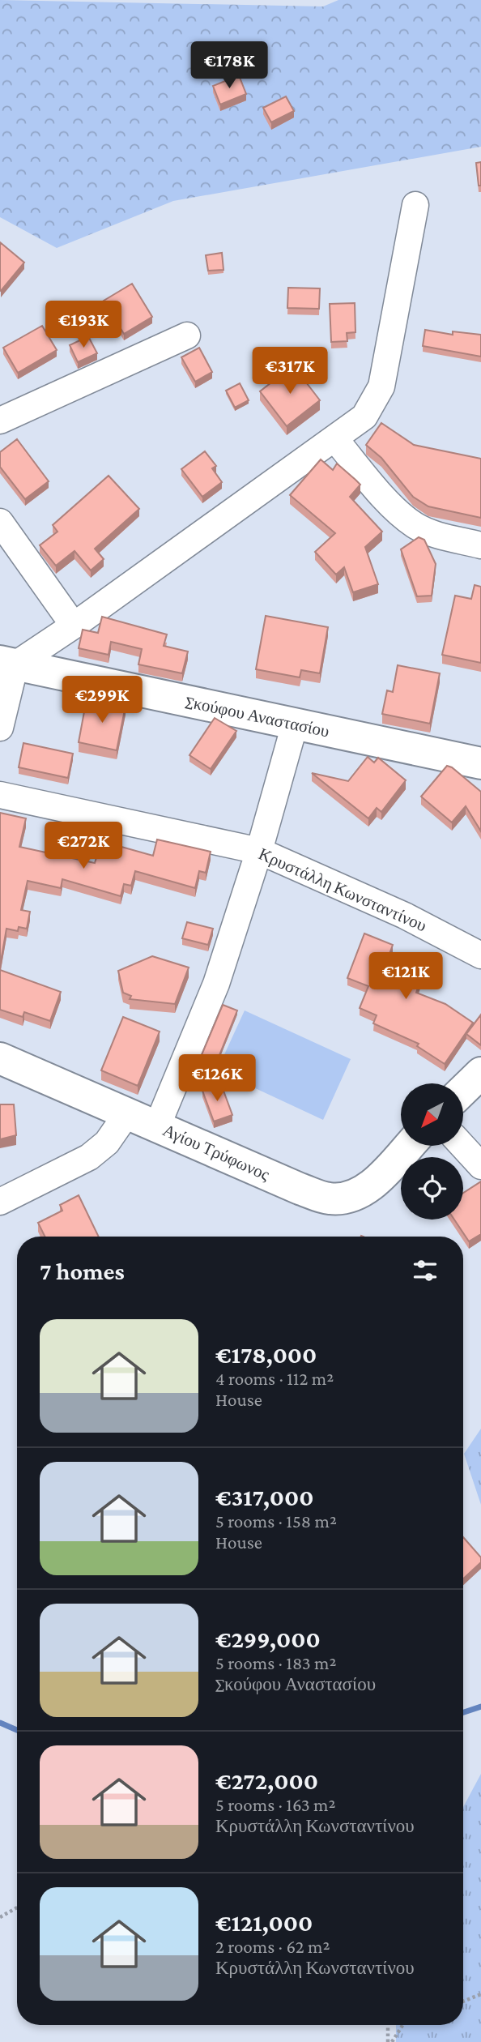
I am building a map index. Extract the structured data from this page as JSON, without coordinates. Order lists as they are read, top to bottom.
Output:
{
  "streets": {
    "main road": ["Σκούφου Αναστασίου", "Αγίου Τρύφωνος"],
    "street": ["Κρυστάλλη Κωνσταντίνου"]
  },
  "north": "bottom left",
  "page": {
    "price": [
      "€178K",
      "€193K",
      "€317K",
      "€299K",
      "€272K",
      "€121K",
      "€126K"
    ],
    "heading": "7 homes",
    "list": [
      {
        "name": "€178,000",
        "note": "4 rooms · 112 m² · House"
      },
      {
        "name": "€317,000",
        "note": "5 rooms · 158 m² · House"
      },
      {
        "name": "€299,000",
        "note": "5 rooms · 183 m² · Σκούφου Αναστασίου"
      },
      {
        "name": "€272,000",
        "note": "5 rooms · 163 m² · Κρυστάλλη Κωνσταντίνου"
      },
      {
        "name": "€121,000",
        "note": "2 rooms · 62 m² · Κρυστάλλη Κωνσταντίνου"
      }
    ]
  }
}
